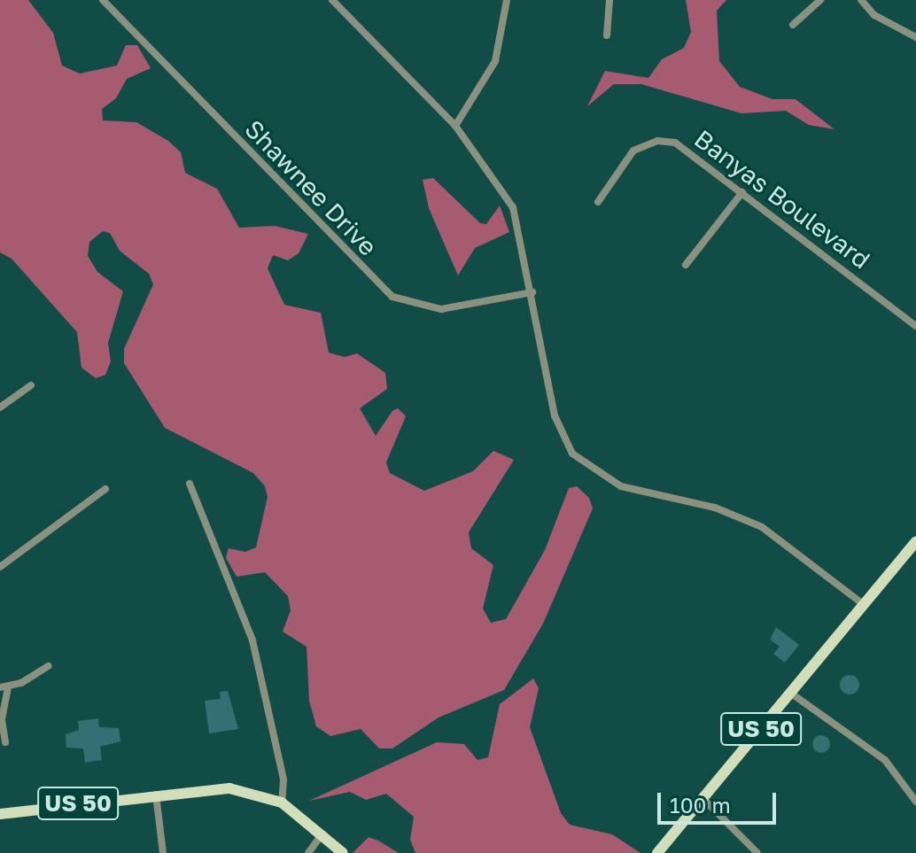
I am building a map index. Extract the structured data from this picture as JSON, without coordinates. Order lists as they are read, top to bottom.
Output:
{
  "streets": {
    "main road": ["US 50"],
    "street": ["Shawnee Drive", "Banyas Boulevard"]
  },
  "scale_bar": "100 m"
}
